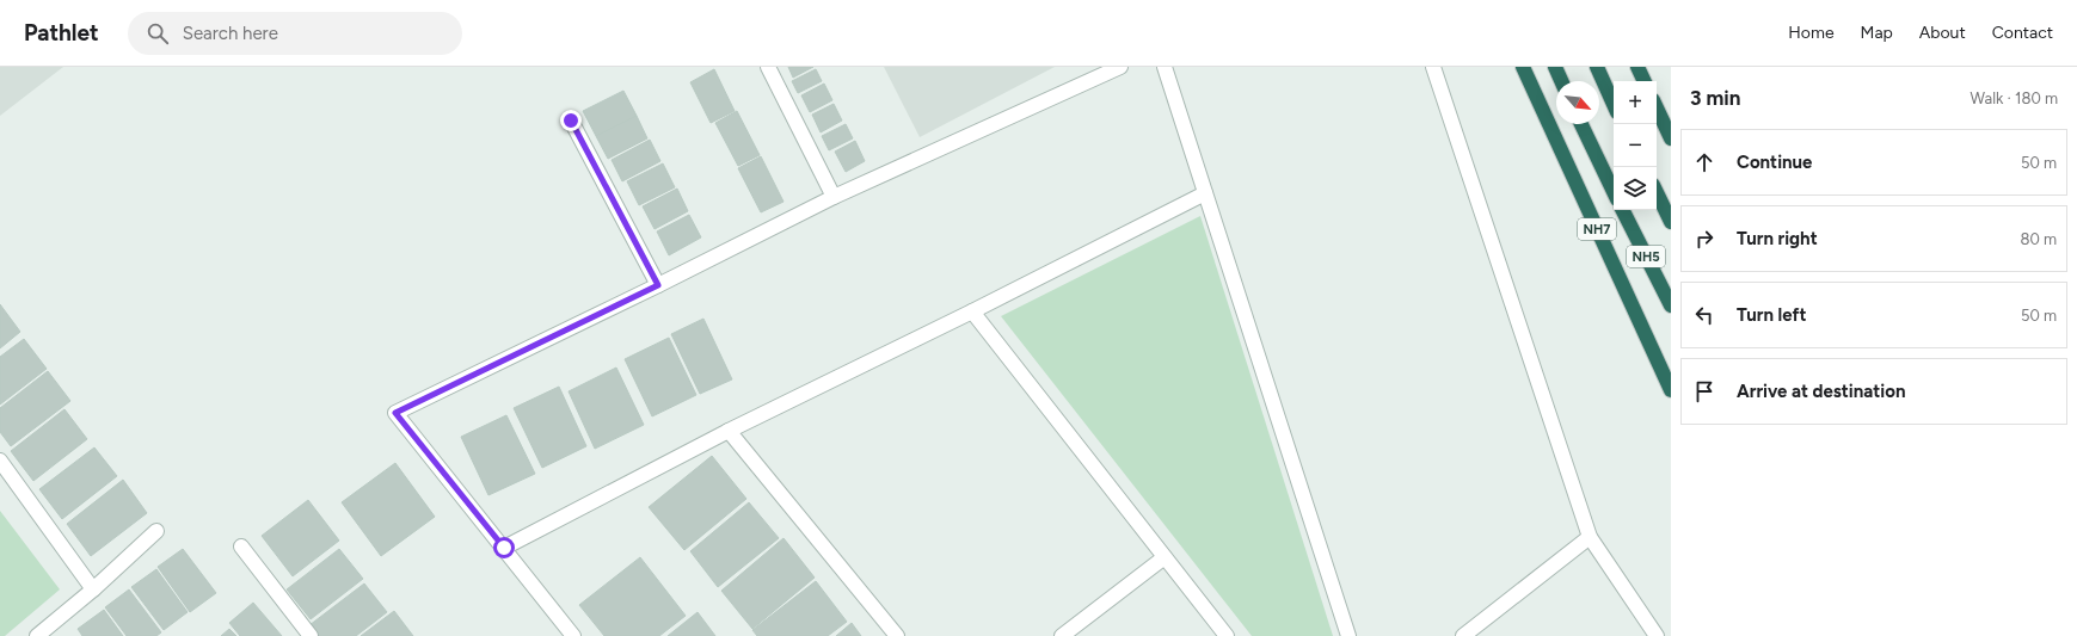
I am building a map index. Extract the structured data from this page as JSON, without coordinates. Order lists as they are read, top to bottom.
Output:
{
  "streets": {
    "highway": ["NH7", "NH5"]
  },
  "north": "bottom right",
  "page": {
    "header": "Pathlet",
    "search": "Search here",
    "nav": [
      "Home",
      "Map",
      "About",
      "Contact"
    ],
    "heading": ["3 min", "Walk · 180 m"],
    "map_buttons": ["+", "−"],
    "list": [
      ["Continue", "50 m"],
      ["Turn right", "80 m"],
      ["Turn left", "50 m"],
      "Arrive at destination"
    ]
  }
}
